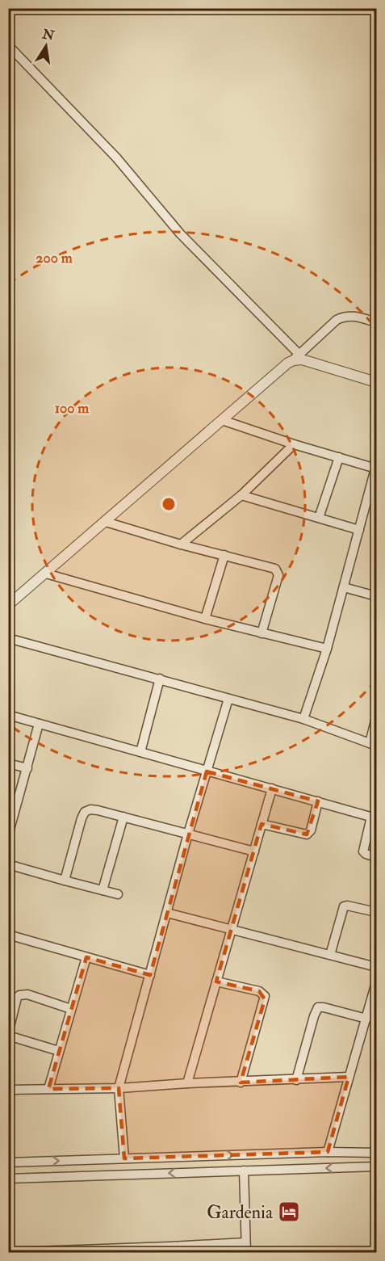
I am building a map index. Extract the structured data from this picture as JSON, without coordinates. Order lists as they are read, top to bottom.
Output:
{
  "places": {
    "hotel": ["Gardenia"]
  },
  "north": "top",
  "rings": ["200 m", "100 m"]
}
